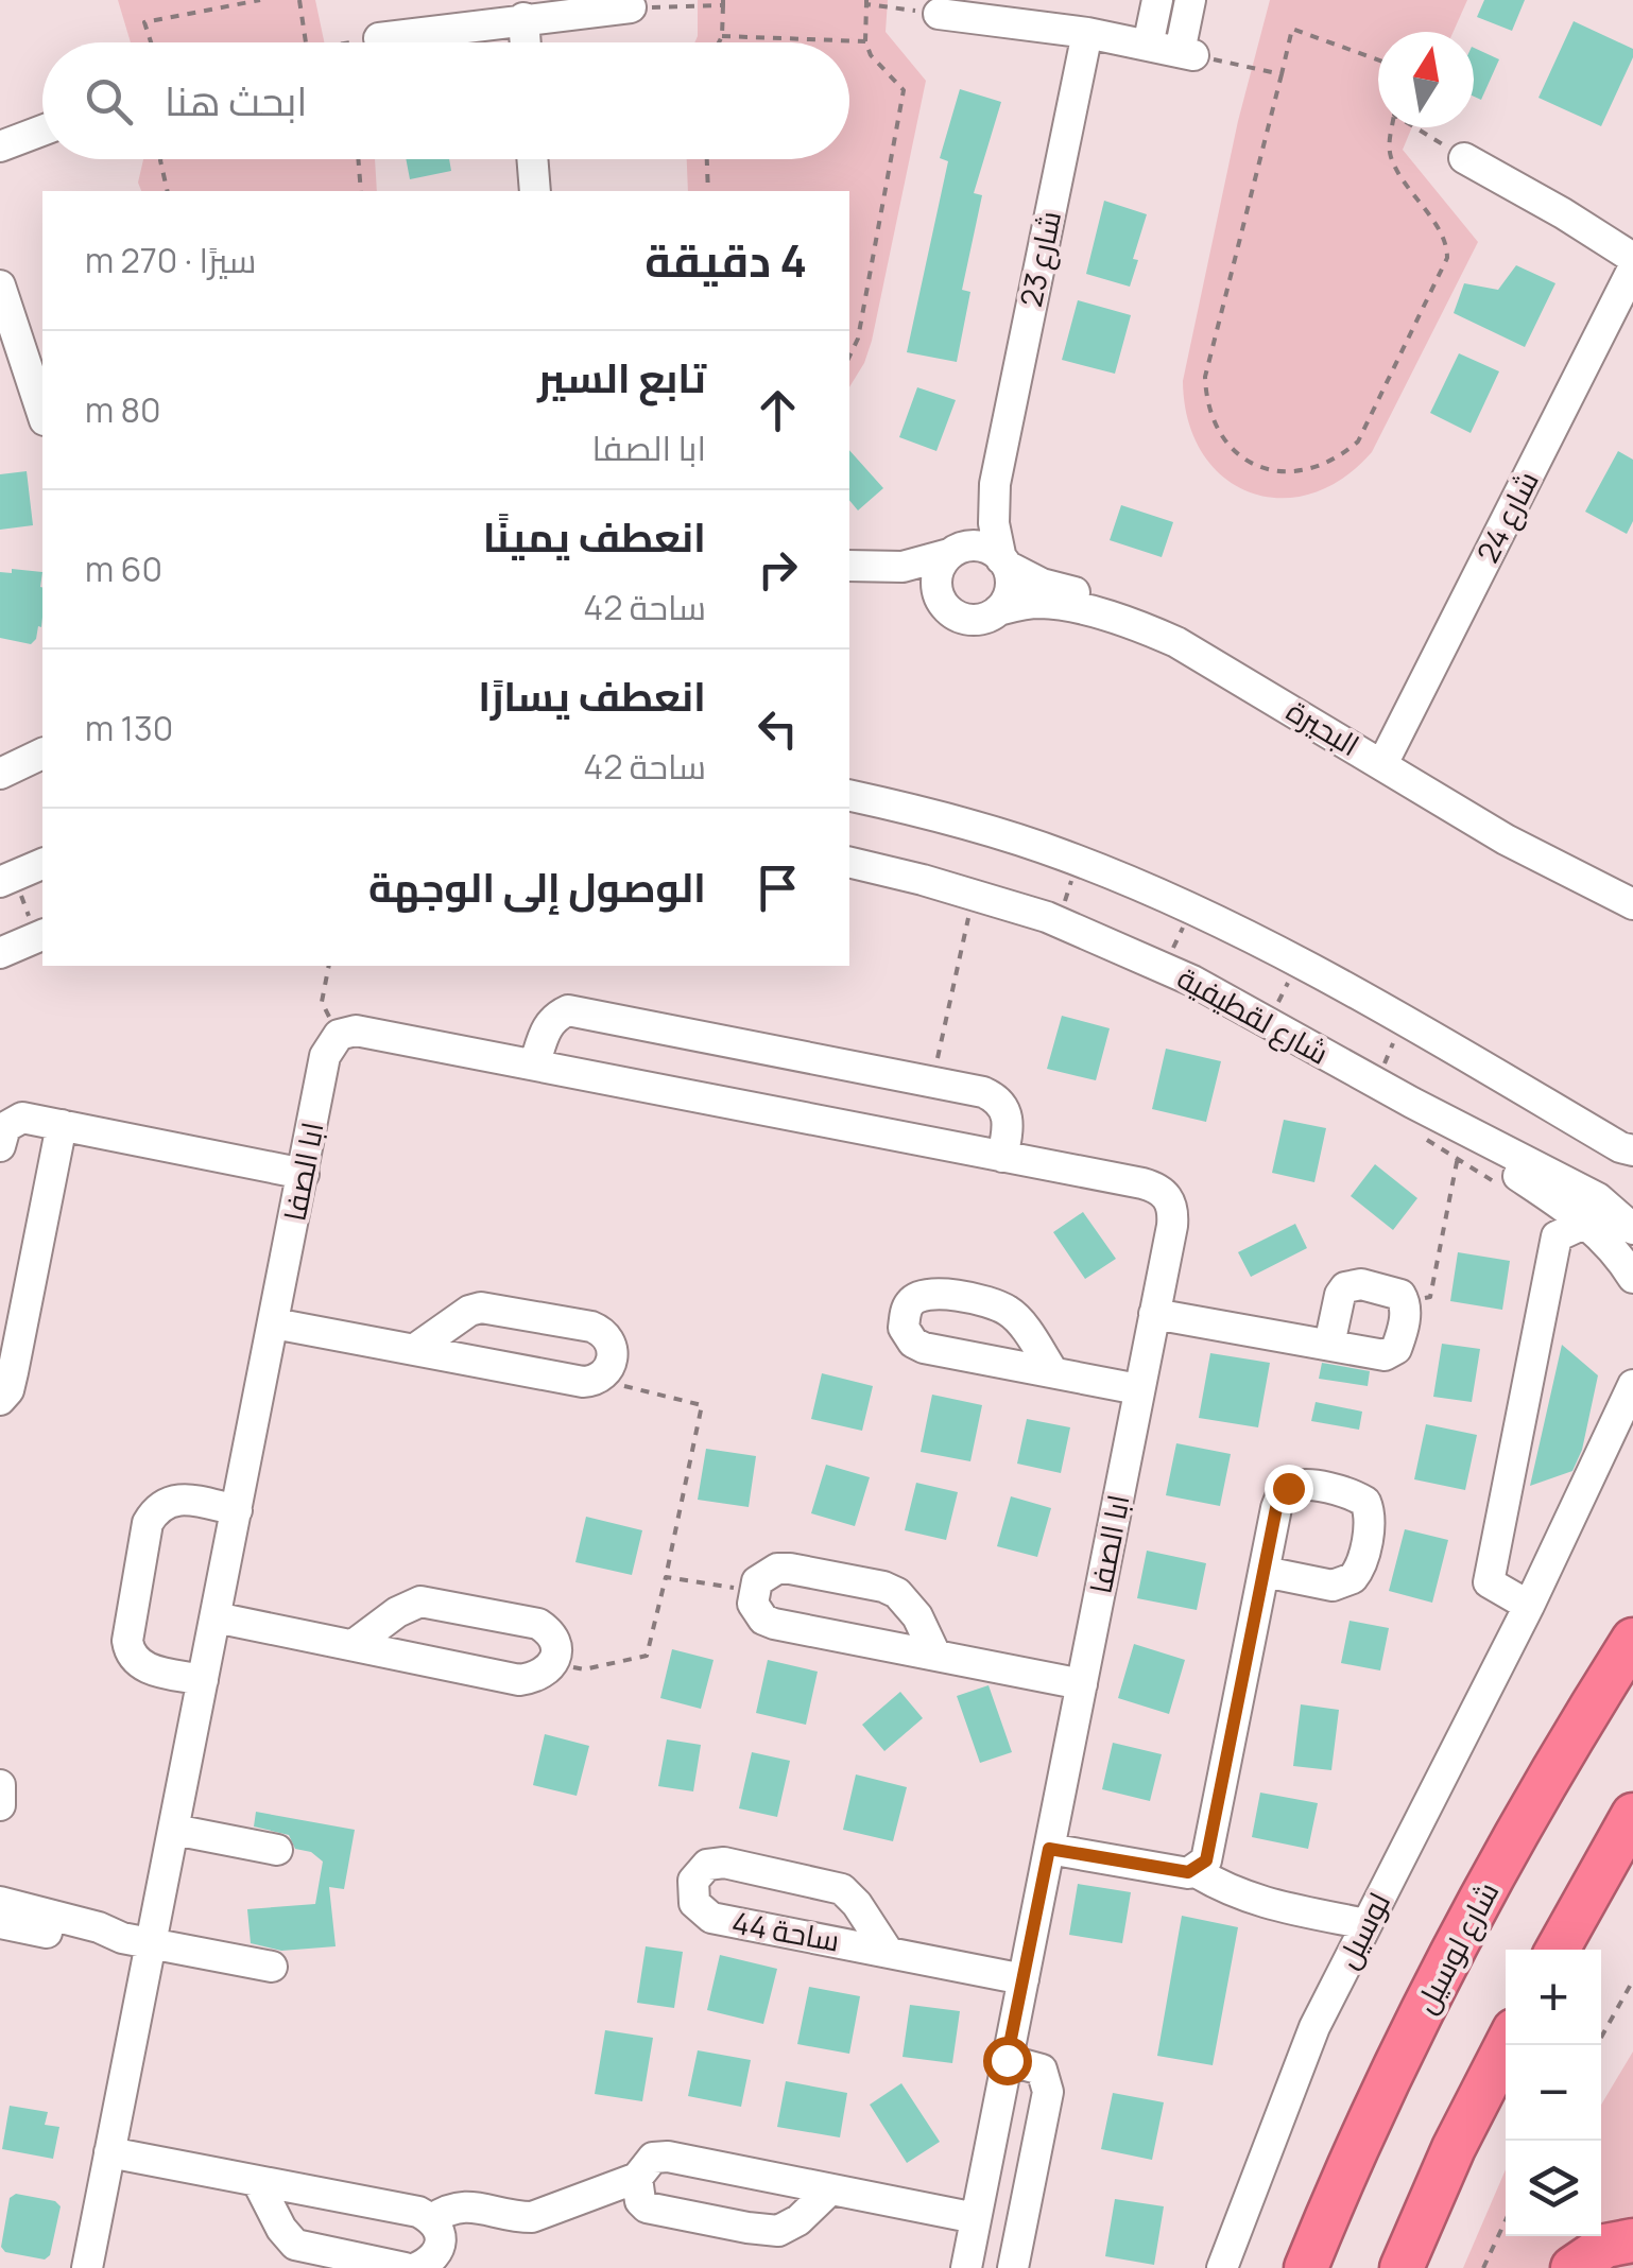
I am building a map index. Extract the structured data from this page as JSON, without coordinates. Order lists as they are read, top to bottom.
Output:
{
  "streets": {
    "highway": ["شارع لوسيل"],
    "street": [
      "شارع 23",
      "شارع 24",
      "البحيرة",
      "شارع لقطيفية",
      "ابا الصفا",
      "لوسيل",
      "ساحة 44"
    ]
  },
  "crossings": [
    ["شارع 23", "البحيرة"],
    ["شارع 24", "البحيرة"],
    ["ابا الصفا", "ساحة 44"]
  ],
  "north": "top",
  "page": {
    "search": "ابحث هنا",
    "heading": ["4 دقيقة", "سيرًا · 270 m"],
    "list": [
      ["تابع السير", "ابا الصفا", "80 m"],
      ["انعطف يمينًا", "ساحة 42", "60 m"],
      ["انعطف يسارًا", "ساحة 42", "130 m"],
      "الوصول إلى الوجهة"
    ],
    "map_buttons": ["+", "−"]
  }
}
